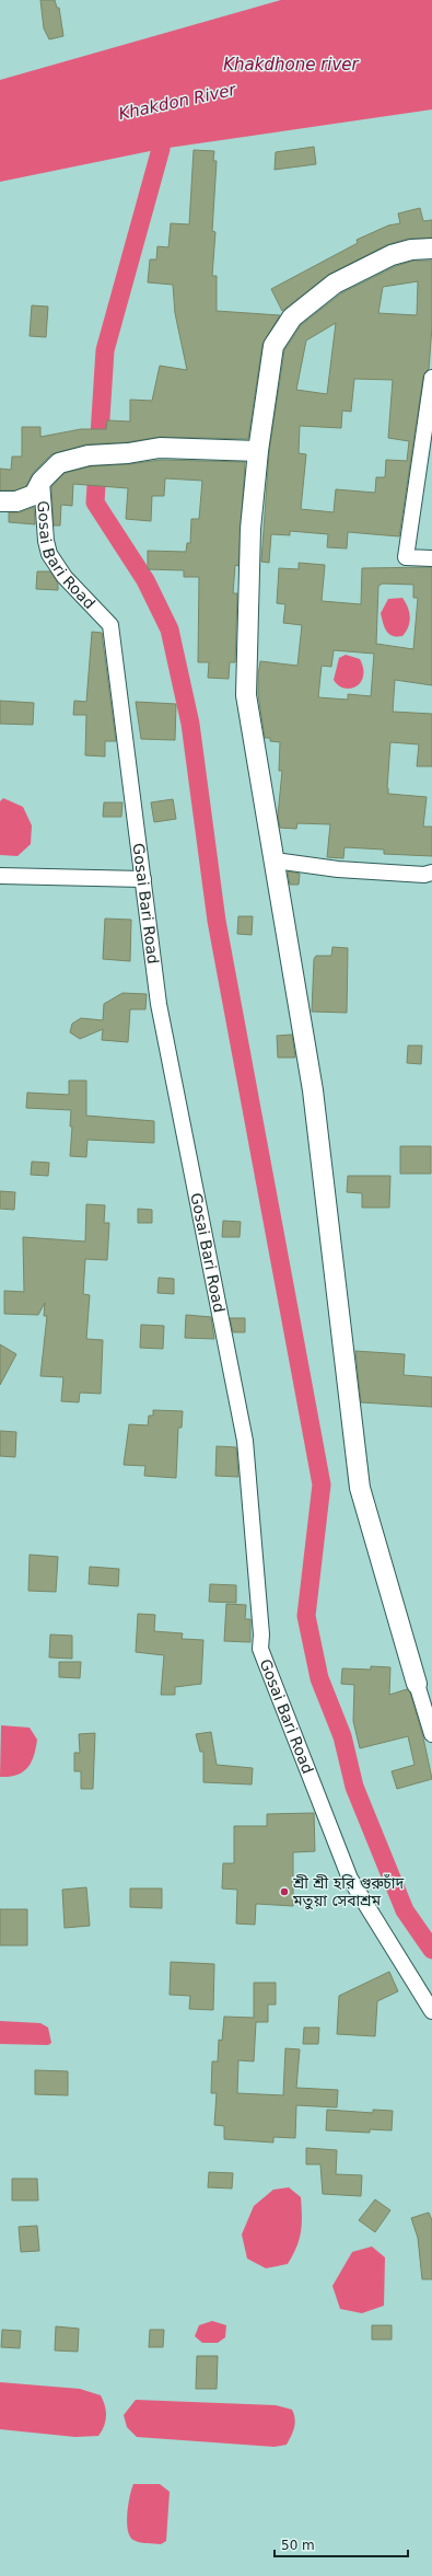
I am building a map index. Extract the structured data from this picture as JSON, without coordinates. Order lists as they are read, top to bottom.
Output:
{
  "streets": {
    "street": ["Gosai Bari Road"]
  },
  "water": ["Khakdhone river", "Khakdon River"],
  "places": ["শ্রী শ্রী হরি গুরুচাঁদ মতুয়া সেবাশ্রম"],
  "scale_bar": "50 m"
}
